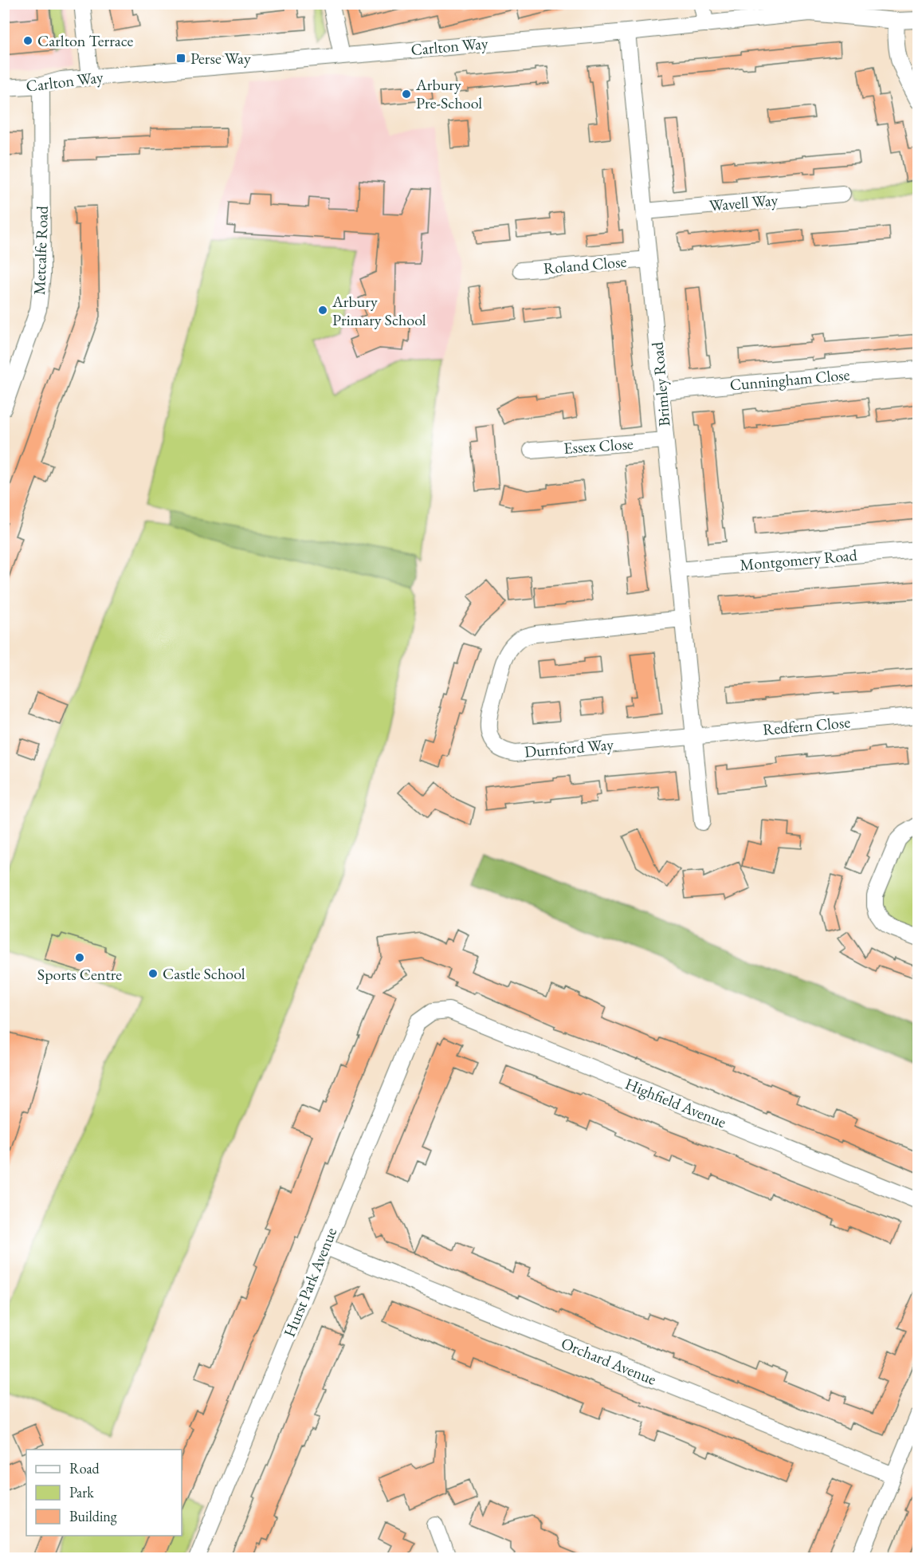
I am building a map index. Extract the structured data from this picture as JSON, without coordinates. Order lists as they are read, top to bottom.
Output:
{
  "streets": {
    "street": [
      "Carlton Way",
      "Wavell Way",
      "Metcalfe Road",
      "Roland Close",
      "Cunningham Close",
      "Brimley Road",
      "Essex Close",
      "Montgomery Road",
      "Redfern Close",
      "Durnford Way",
      "Highfield Avenue",
      "Hurst Park Avenue",
      "Orchard Avenue"
    ]
  },
  "crossings": [
    ["Carlton Way", "Metcalfe Road"],
    ["Carlton Way", "Brimley Road"],
    ["Wavell Way", "Brimley Road"],
    ["Roland Close", "Brimley Road"],
    ["Cunningham Close", "Brimley Road"],
    ["Brimley Road", "Essex Close"],
    ["Brimley Road", "Montgomery Road"],
    ["Brimley Road", "Redfern Close"],
    ["Brimley Road", "Durnford Way"],
    ["Redfern Close", "Durnford Way"],
    ["Highfield Avenue", "Hurst Park Avenue"],
    ["Hurst Park Avenue", "Orchard Avenue"]
  ],
  "places": {
    "other": [
      "Carlton Terrace",
      "Arbury Pre-School",
      "Arbury Primary School",
      "Sports Centre",
      "Castle School"
    ],
    "transit": ["Perse Way"]
  },
  "legend": ["Road", "Park", "Building"]
}
